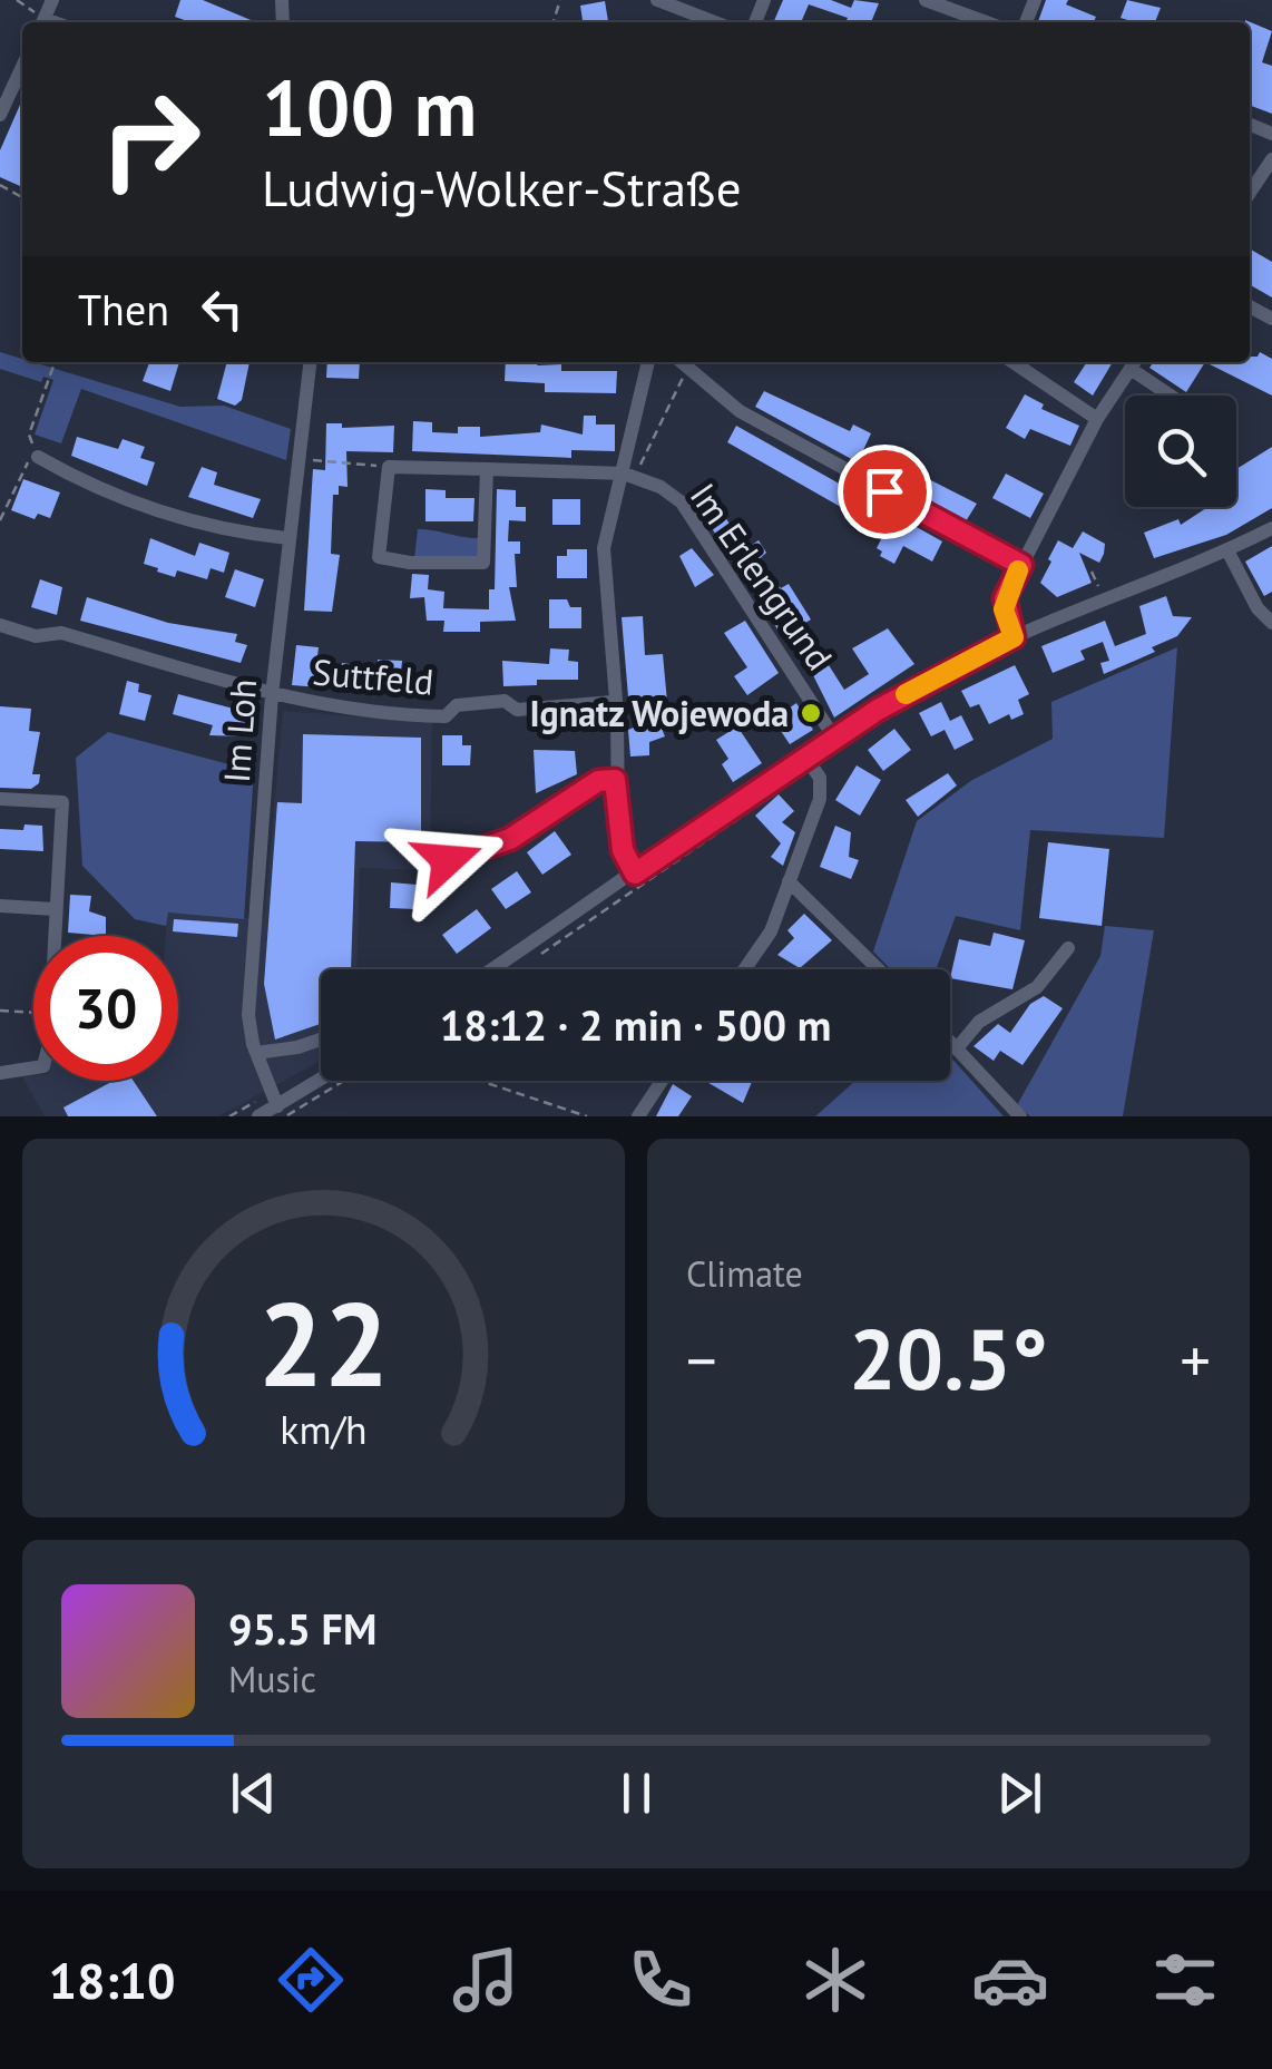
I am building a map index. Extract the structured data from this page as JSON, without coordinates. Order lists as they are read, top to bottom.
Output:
{
  "streets": {
    "street": ["Im Erlengrund", "Suttfeld", "Im Loh"]
  },
  "crossings": [
    ["Suttfeld", "Im Loh"]
  ],
  "places": ["Ignatz Wojewoda"],
  "page": {
    "turn": ["100 m", "Ludwig-Wolker-Straße"],
    "then": "Then",
    "limit": "30",
    "trip": "18:12 · 2 min · 500 m",
    "tile": "Climate",
    "heat": ["−", "20.5°", "+"],
    "song": ["95.5 FM", "Music"],
    "tabs": "18:10",
    "gauge": ["22", "km/h"]
  }
}
